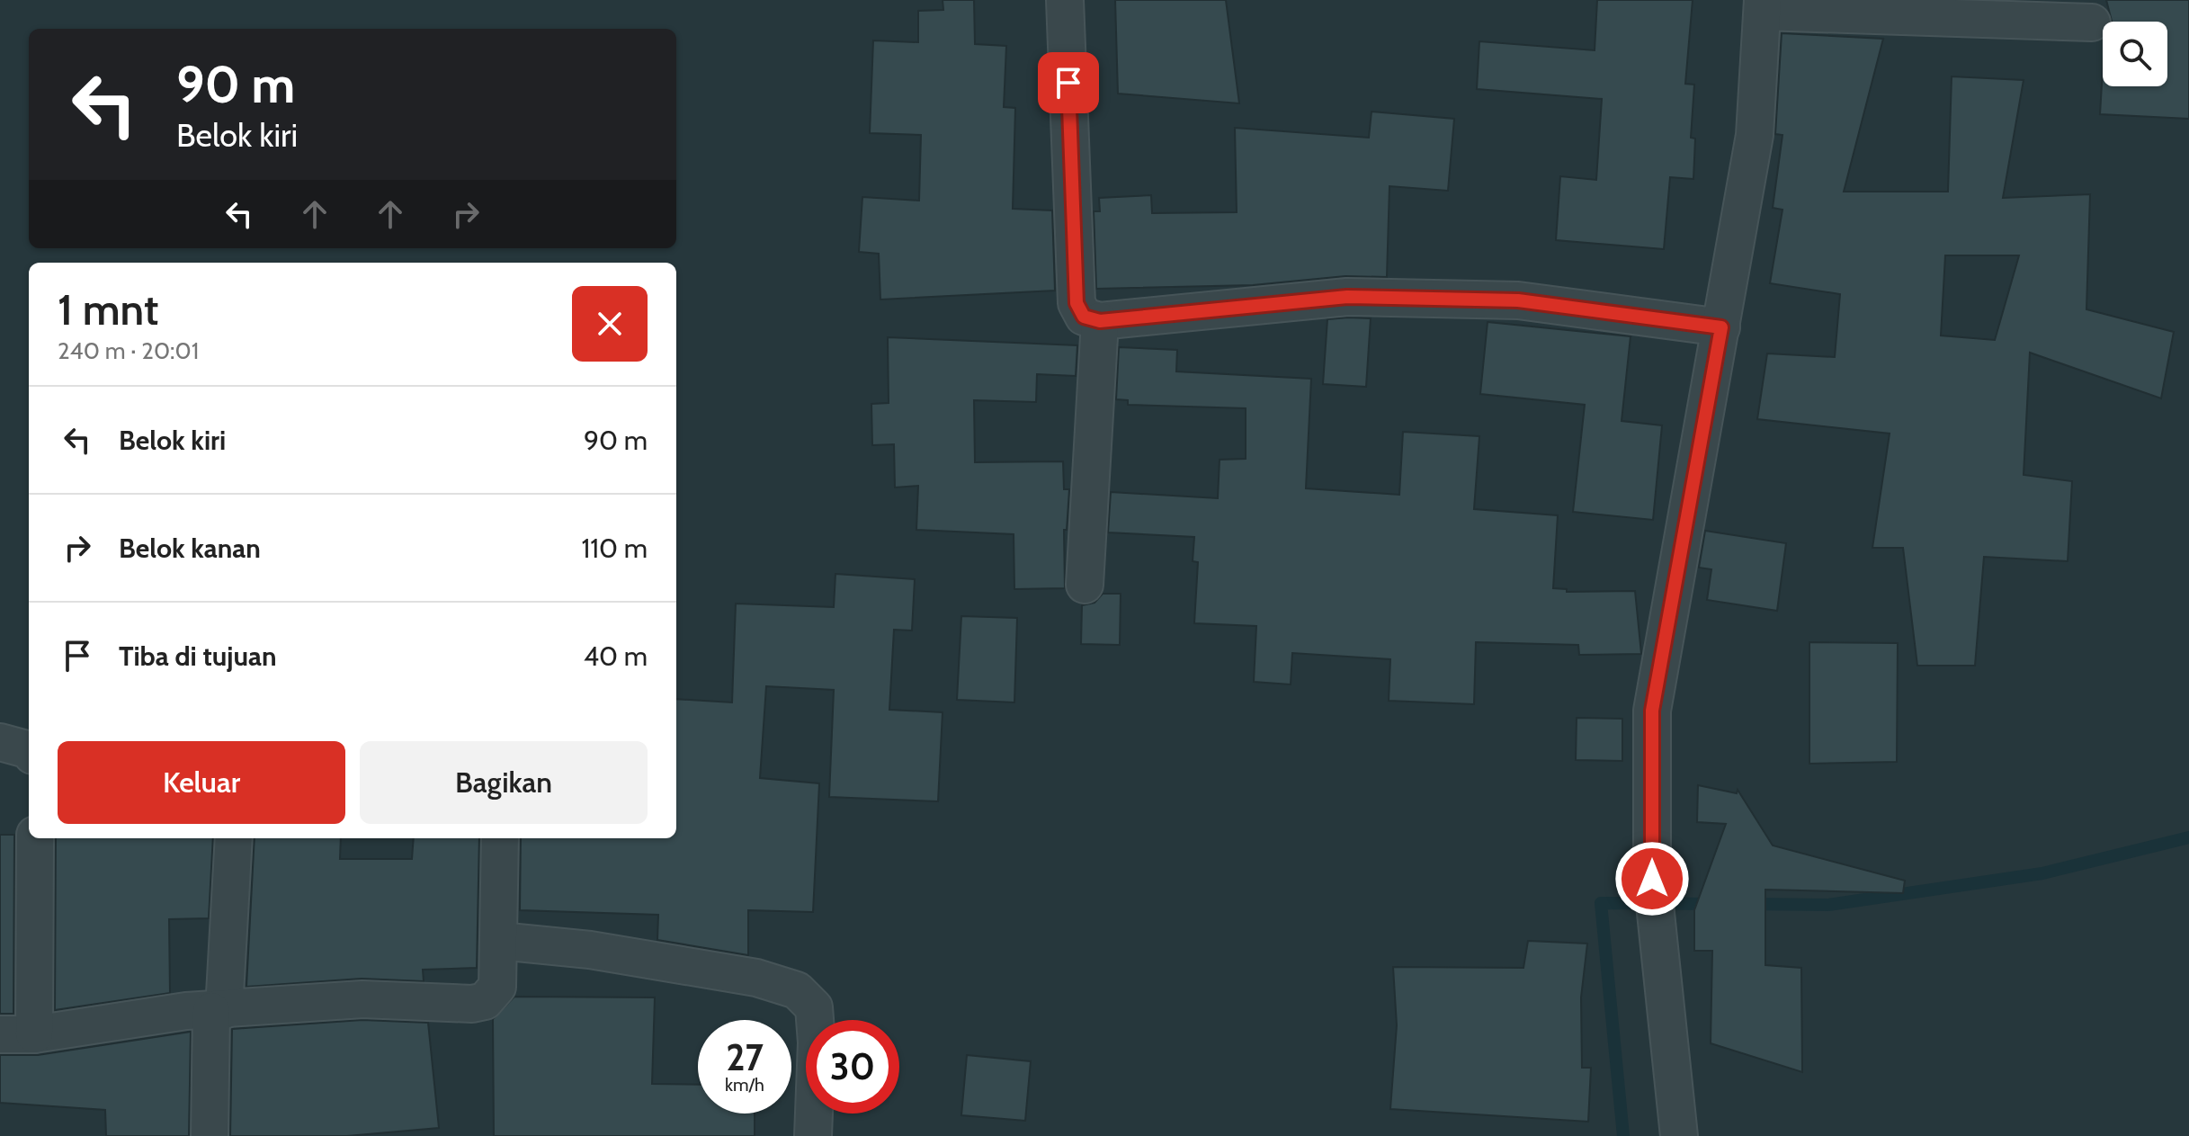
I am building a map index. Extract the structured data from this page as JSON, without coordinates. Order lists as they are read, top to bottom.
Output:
{
  "page": {
    "turn": ["90 m", "Belok kiri"],
    "heading": ["1 mnt", "240 m · 20:01"],
    "list": [
      {
        "name": "Belok kiri",
        "value": "90 m"
      },
      {
        "name": "Belok kanan",
        "value": "110 m"
      },
      {
        "name": "Tiba di tujuan",
        "value": "40 m"
      }
    ],
    "buttons": ["Keluar", "Bagikan"],
    "speed": "27 km/h",
    "limit": "30"
  }
}
